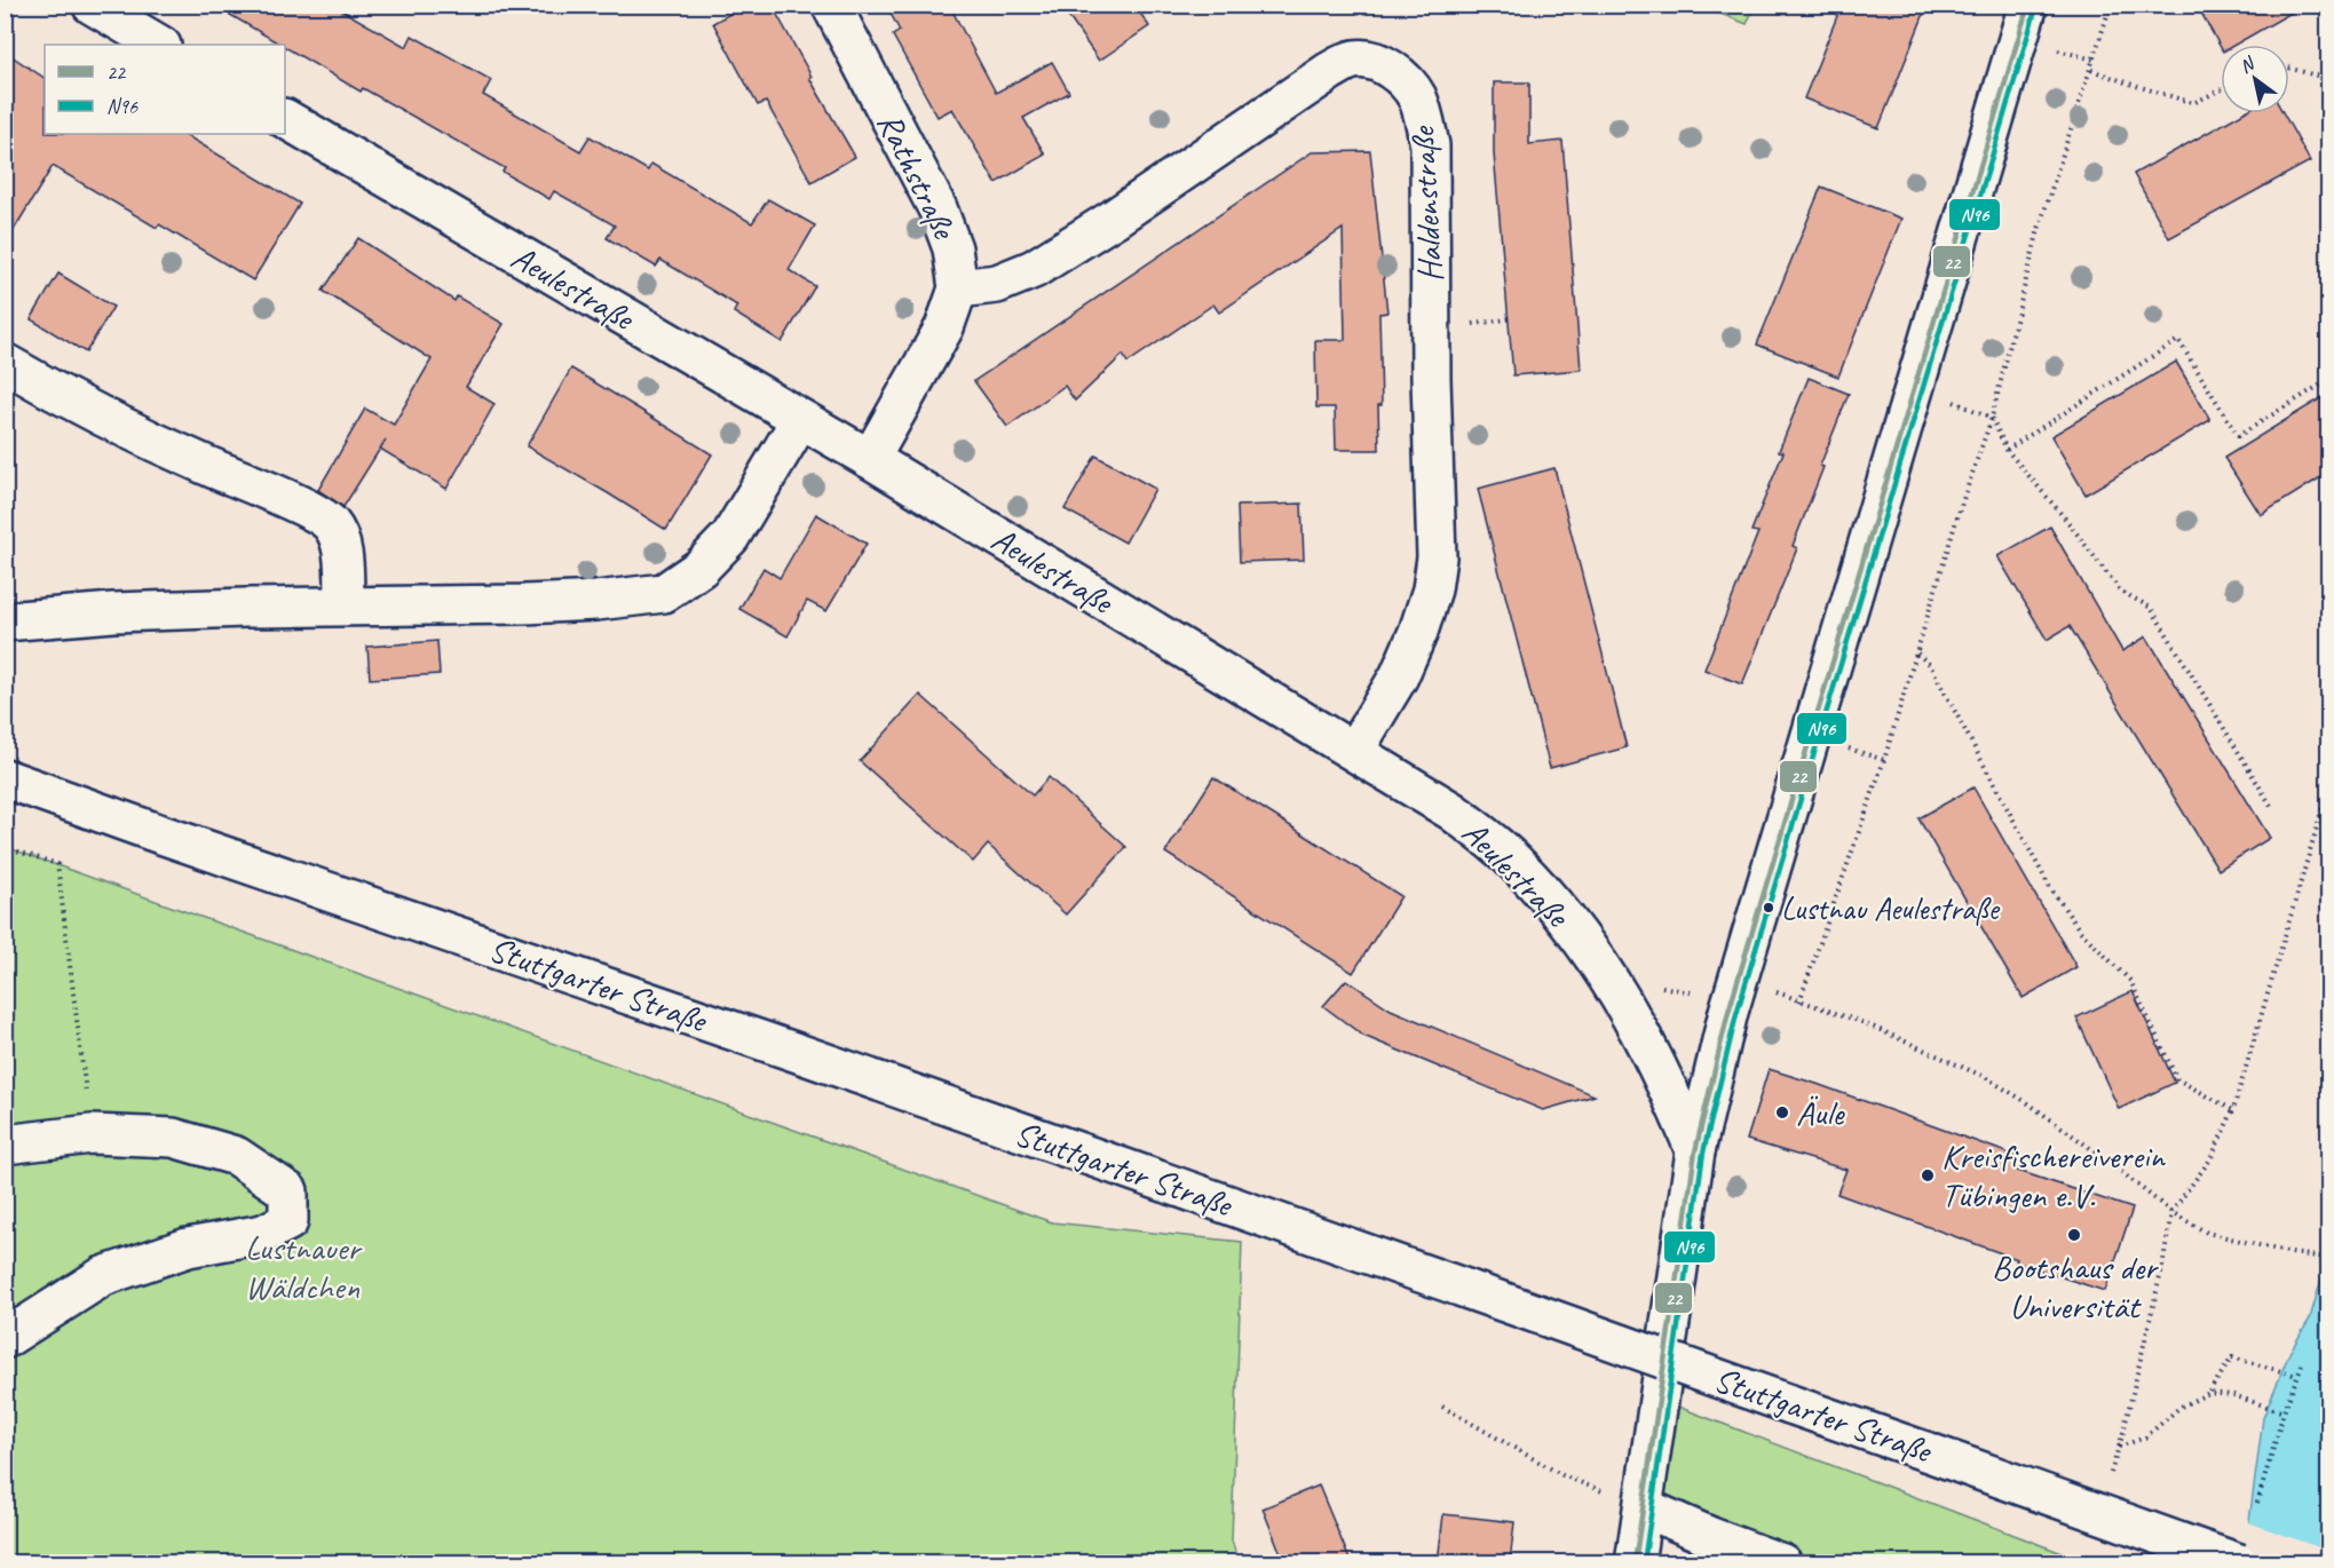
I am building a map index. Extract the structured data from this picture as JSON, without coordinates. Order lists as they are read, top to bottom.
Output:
{
  "streets": {
    "street": [
      "Rathstraße",
      "Haldenstraße",
      "Aeulestraße",
      "Stuttgarter Straße"
    ]
  },
  "crossings": [
    ["Rathstraße", "Haldenstraße"],
    ["Rathstraße", "Aeulestraße"],
    ["Haldenstraße", "Aeulestraße"]
  ],
  "parks": ["Lustnauer Wäldchen"],
  "places": [
    "Lustnau Aeulestraße",
    "Äule",
    "Kreisfischereiverein Tübingen e.V.",
    "Bootshaus der Universität"
  ],
  "lines": ["transit line 22", "transit line N96"],
  "legend": ["22", "N96"],
  "north": "top left"
}
